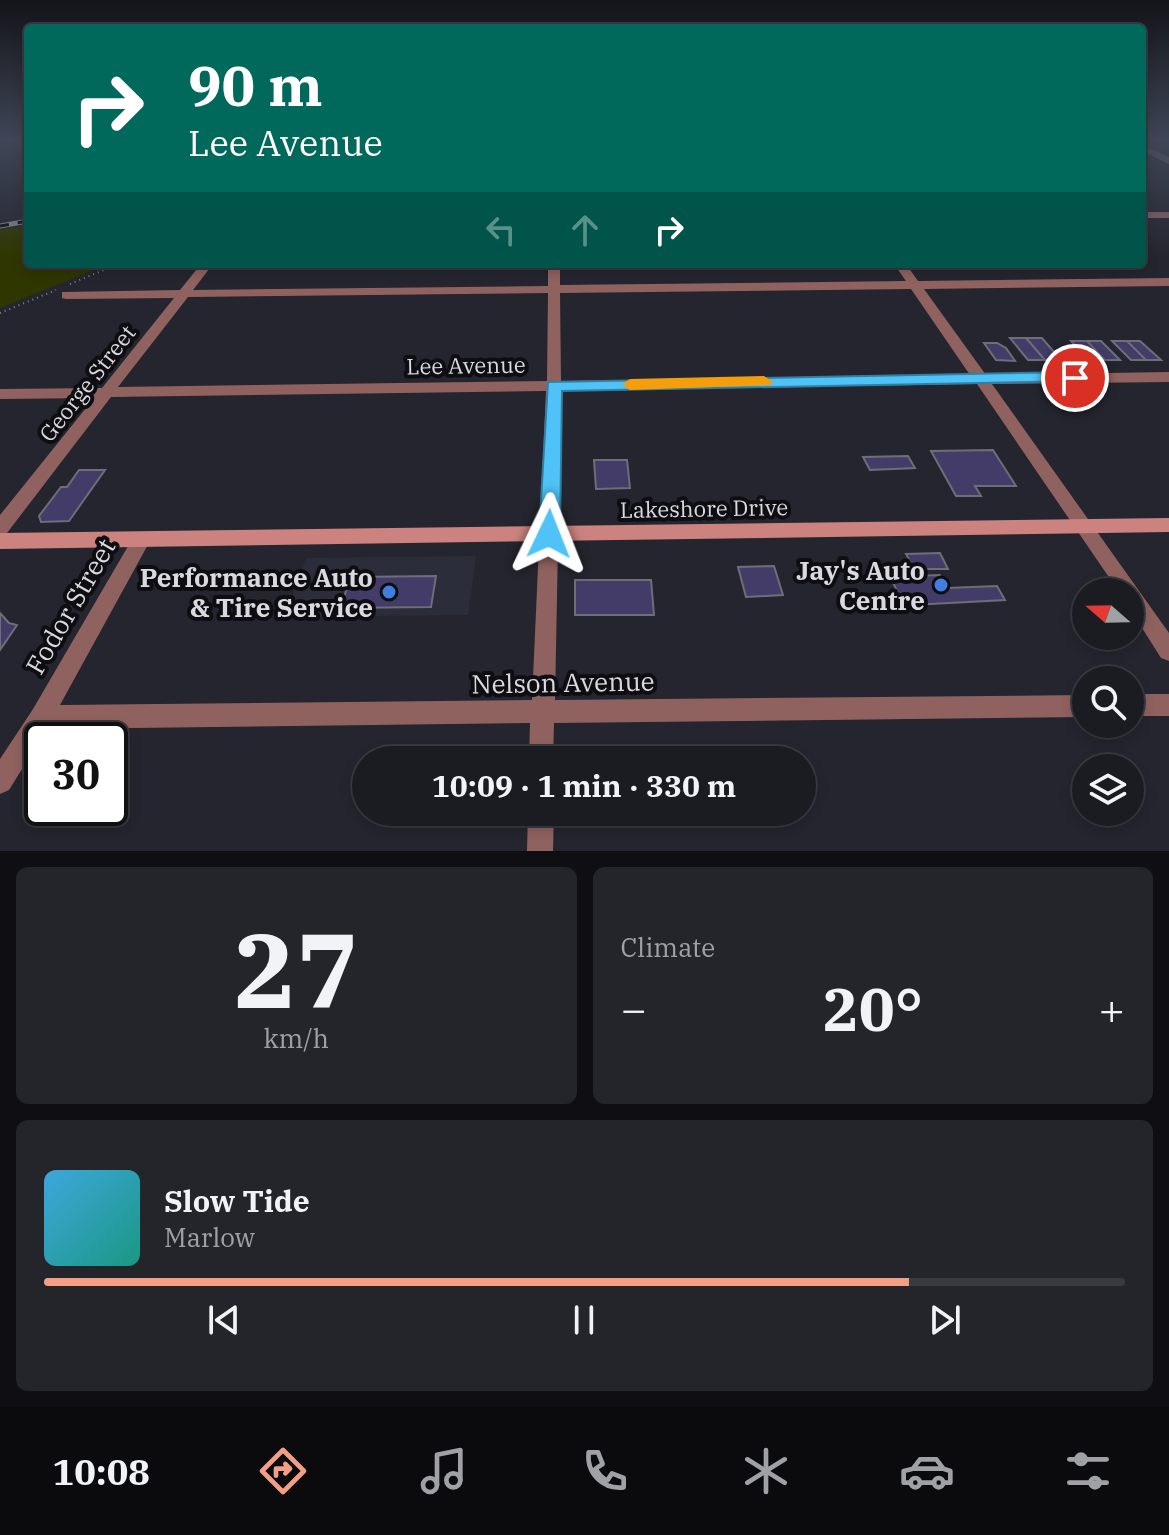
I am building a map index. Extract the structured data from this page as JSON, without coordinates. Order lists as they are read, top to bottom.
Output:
{
  "streets": {
    "main road": ["Lakeshore Drive"],
    "street": [
      "Lee Avenue",
      "George Street",
      "Fodor Street",
      "Nelson Avenue"
    ]
  },
  "crossings": [
    ["Lee Avenue", "George Street"],
    ["Lakeshore Drive", "Fodor Street"],
    ["Fodor Street", "Nelson Avenue"]
  ],
  "places": ["Jay's Auto Centre", "Performance Auto & Tire Service"],
  "north": "left",
  "page": {
    "turn": ["90 m", "Lee Avenue"],
    "limit": "30",
    "trip": "10:09 · 1 min · 330 m",
    "tile": [
      ["27", "km/h"],
      "Climate"
    ],
    "heat": ["−", "20°", "+"],
    "song": ["Slow Tide", "Marlow"],
    "tabs": "10:08"
  }
}
